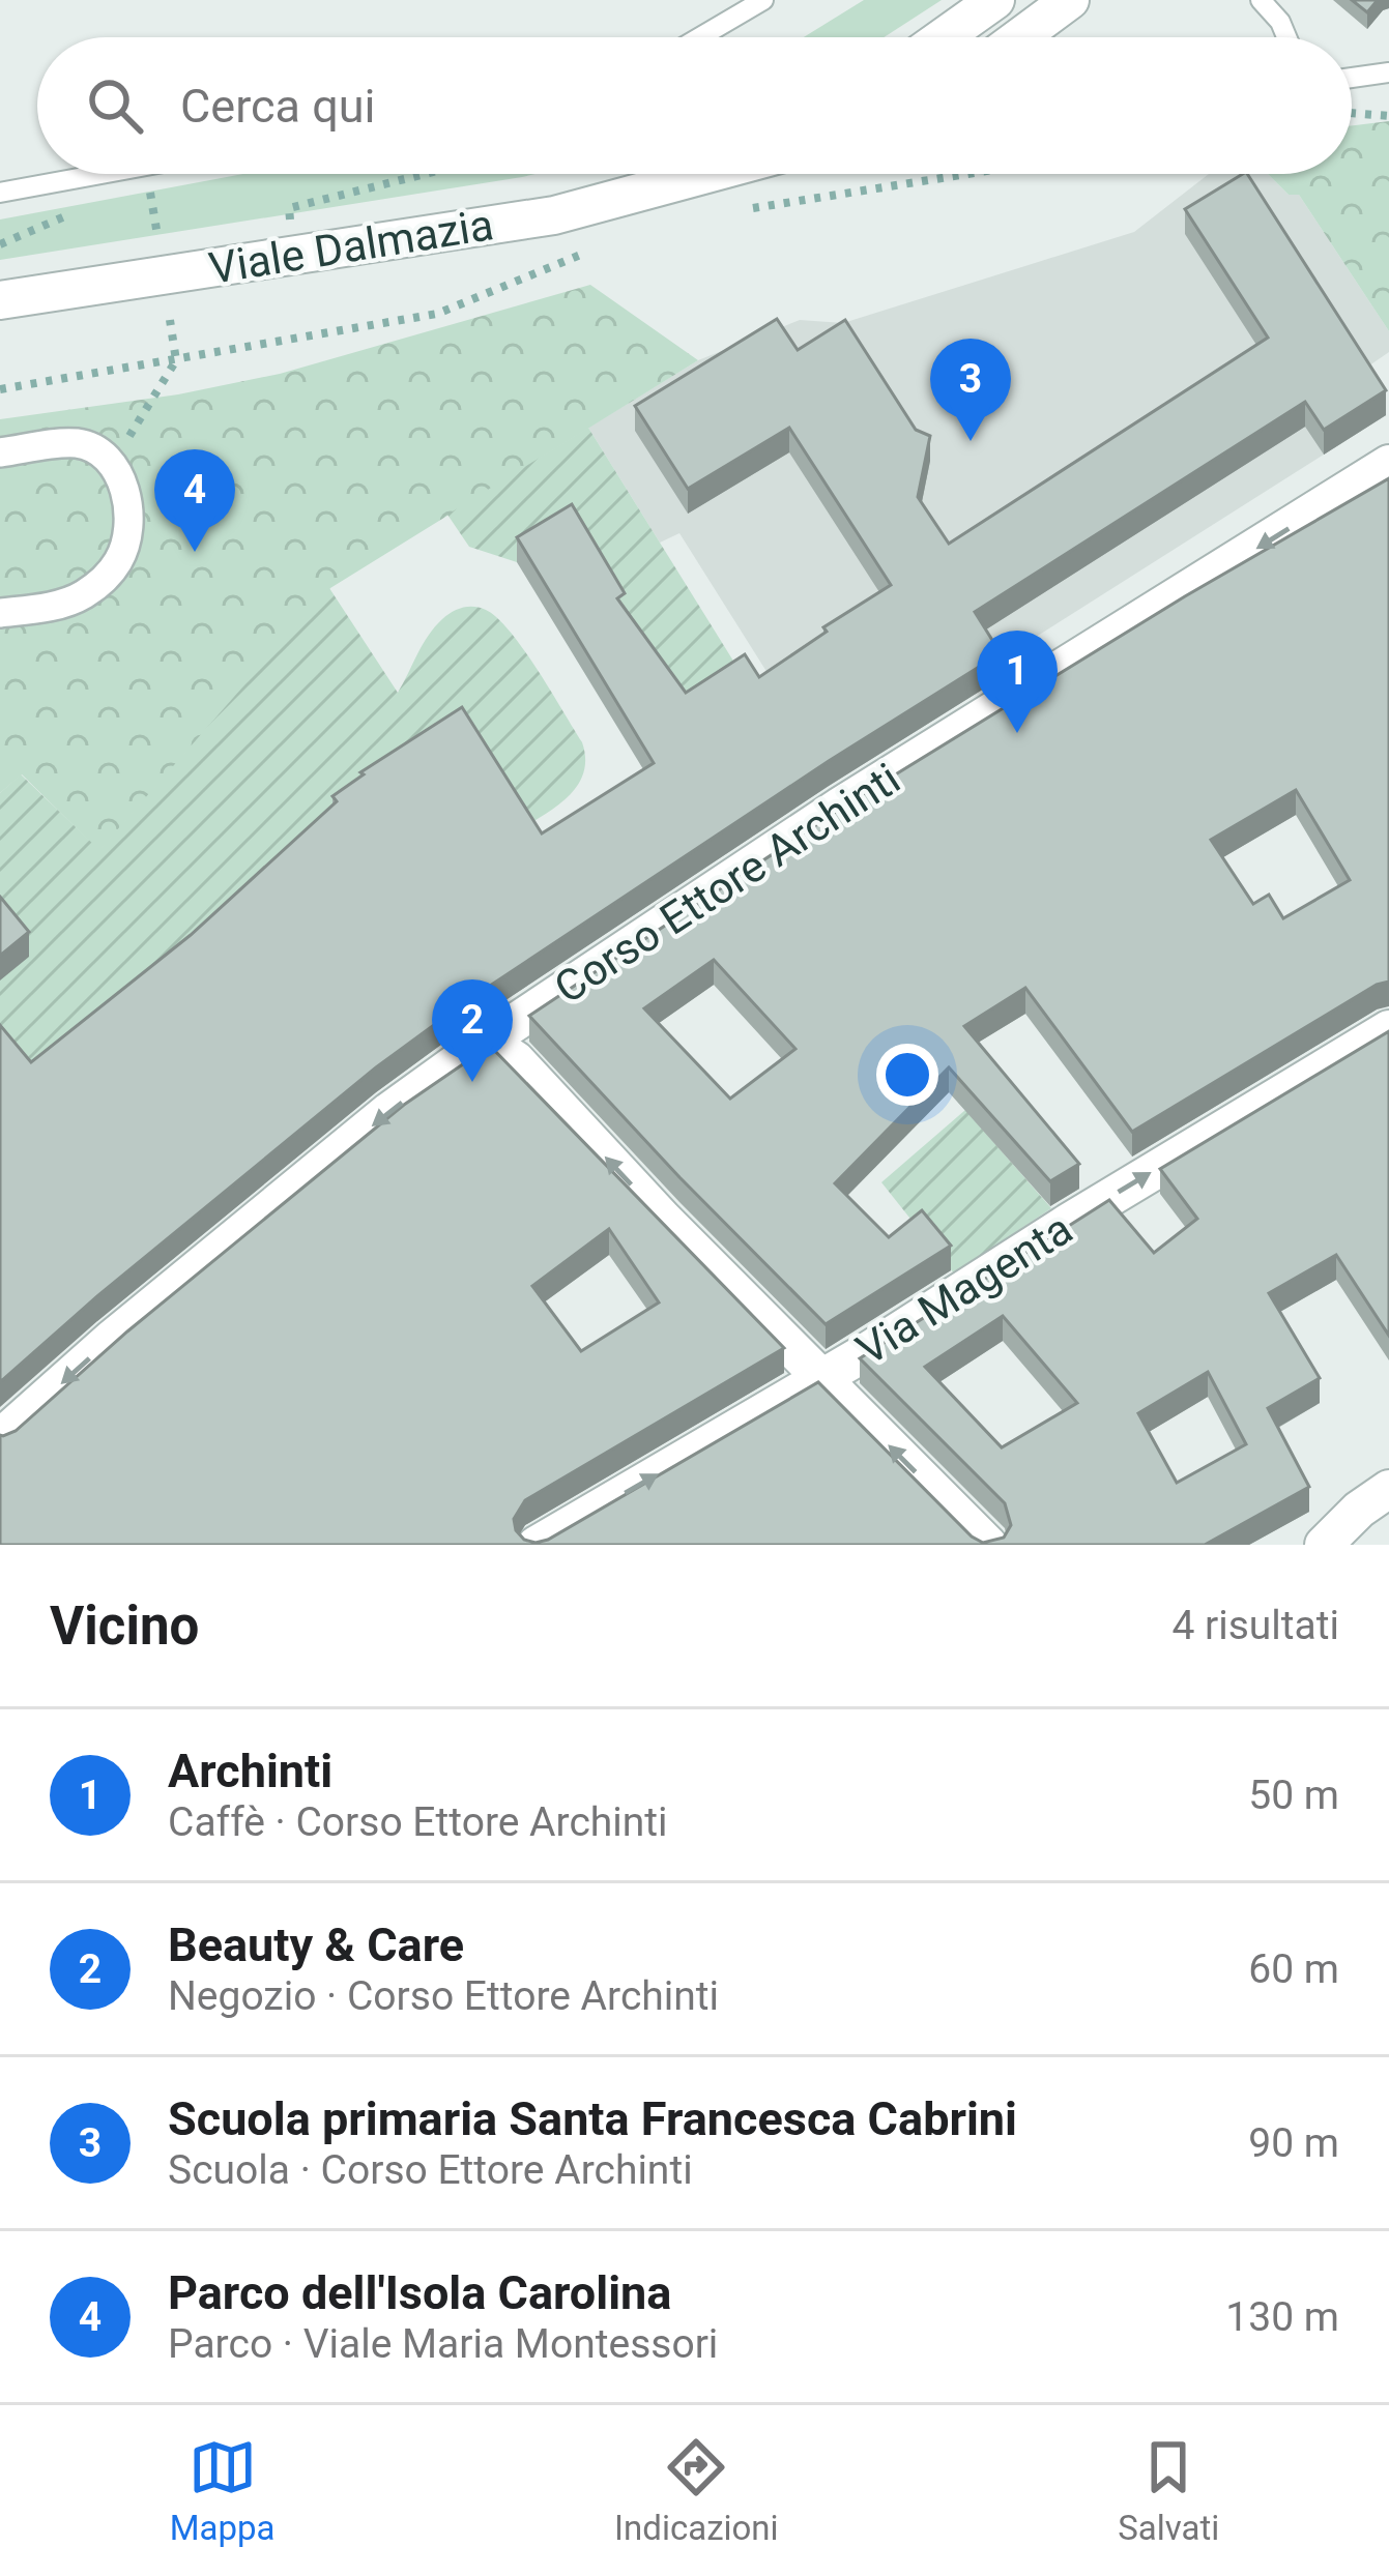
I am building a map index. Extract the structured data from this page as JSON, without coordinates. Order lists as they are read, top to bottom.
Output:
{
  "streets": {
    "street": ["Viale Dalmazia", "Corso Ettore Archinti", "Via Magenta"]
  },
  "one_way": ["Corso Ettore Archinti", "Via Magenta"],
  "page": {
    "search": "Cerca qui",
    "pins": [
      "3",
      "4",
      "1",
      "2"
    ],
    "heading": ["Vicino", "4 risultati"],
    "list": [
      {
        "mark": "1",
        "name": "Archinti",
        "note": "Caffè · Corso Ettore Archinti",
        "value": "50 m"
      },
      {
        "mark": "2",
        "name": "Beauty & Care",
        "note": "Negozio · Corso Ettore Archinti",
        "value": "60 m"
      },
      {
        "mark": "3",
        "name": "Scuola primaria Santa Francesca Cabrini",
        "note": "Scuola · Corso Ettore Archinti",
        "value": "90 m"
      },
      {
        "mark": "4",
        "name": "Parco dell'Isola Carolina",
        "note": "Parco · Viale Maria Montessori",
        "value": "130 m"
      }
    ],
    "nav": ["Mappa", "Indicazioni", "Salvati"]
  }
}
